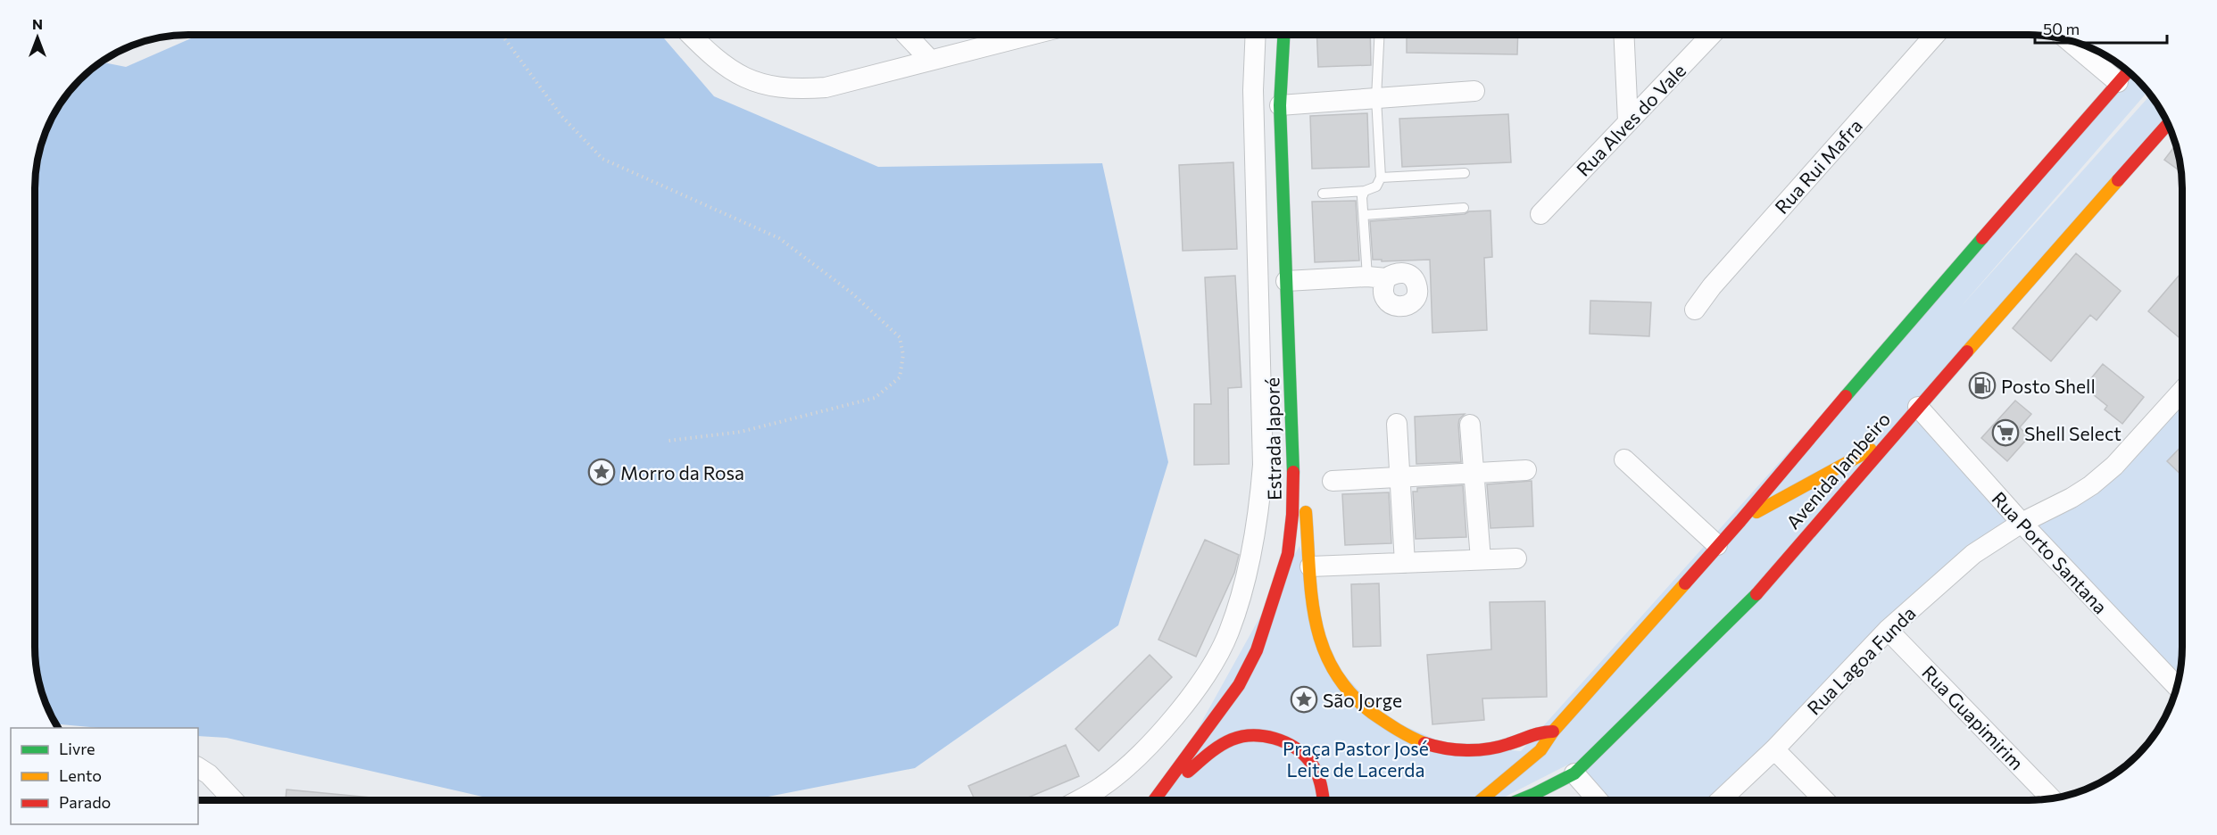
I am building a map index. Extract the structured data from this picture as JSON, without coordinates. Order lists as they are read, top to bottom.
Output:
{
  "streets": {
    "main road": ["Estrada Japoré", "Avenida Jambeiro"],
    "street": [
      "Rua Alves do Vale",
      "Rua Rui Mafra",
      "Rua Porto Santana",
      "Rua Lagoa Funda",
      "Rua Guapimirim"
    ]
  },
  "crossings": [
    ["Avenida Jambeiro", "Rua Porto Santana"],
    ["Rua Porto Santana", "Rua Lagoa Funda"],
    ["Rua Lagoa Funda", "Rua Guapimirim"]
  ],
  "parks": ["Praça Pastor José Leite de Lacerda"],
  "places": {
    "fuel station": ["Posto Shell"],
    "supermarket": ["Shell Select"],
    "place": ["Morro da Rosa", "São Jorge"]
  },
  "legend": ["Livre", "Lento", "Parado"],
  "scale_bar": "50 m",
  "north": "top"
}
